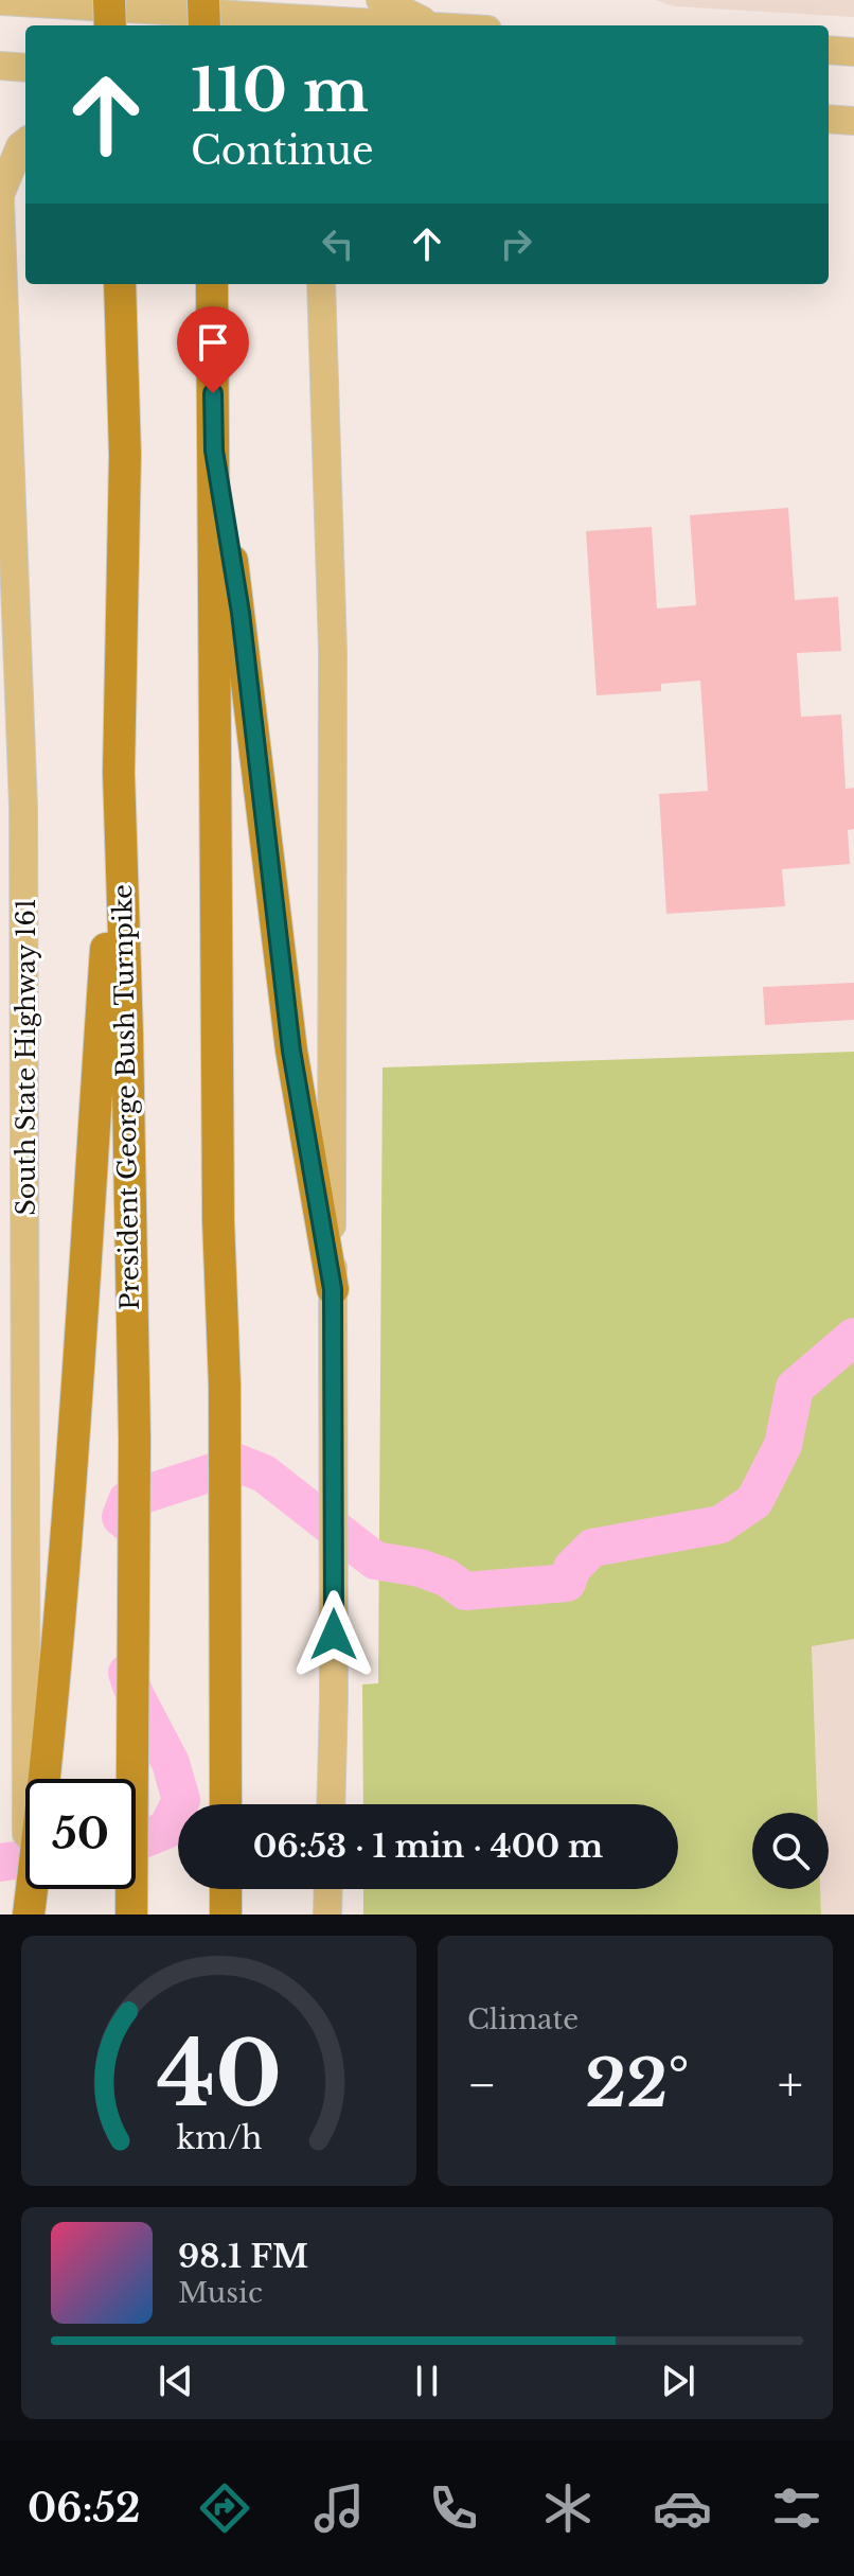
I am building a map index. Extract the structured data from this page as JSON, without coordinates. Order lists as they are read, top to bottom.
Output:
{
  "streets": {
    "highway": ["President George Bush Turnpike"],
    "main road": ["South State Highway 161"]
  },
  "page": {
    "turn": ["110 m", "Continue"],
    "limit": "50",
    "trip": "06:53 · 1 min · 400 m",
    "tile": "Climate",
    "heat": ["−", "22°", "+"],
    "song": ["98.1 FM", "Music"],
    "tabs": "06:52",
    "gauge": ["40", "km/h"]
  }
}
